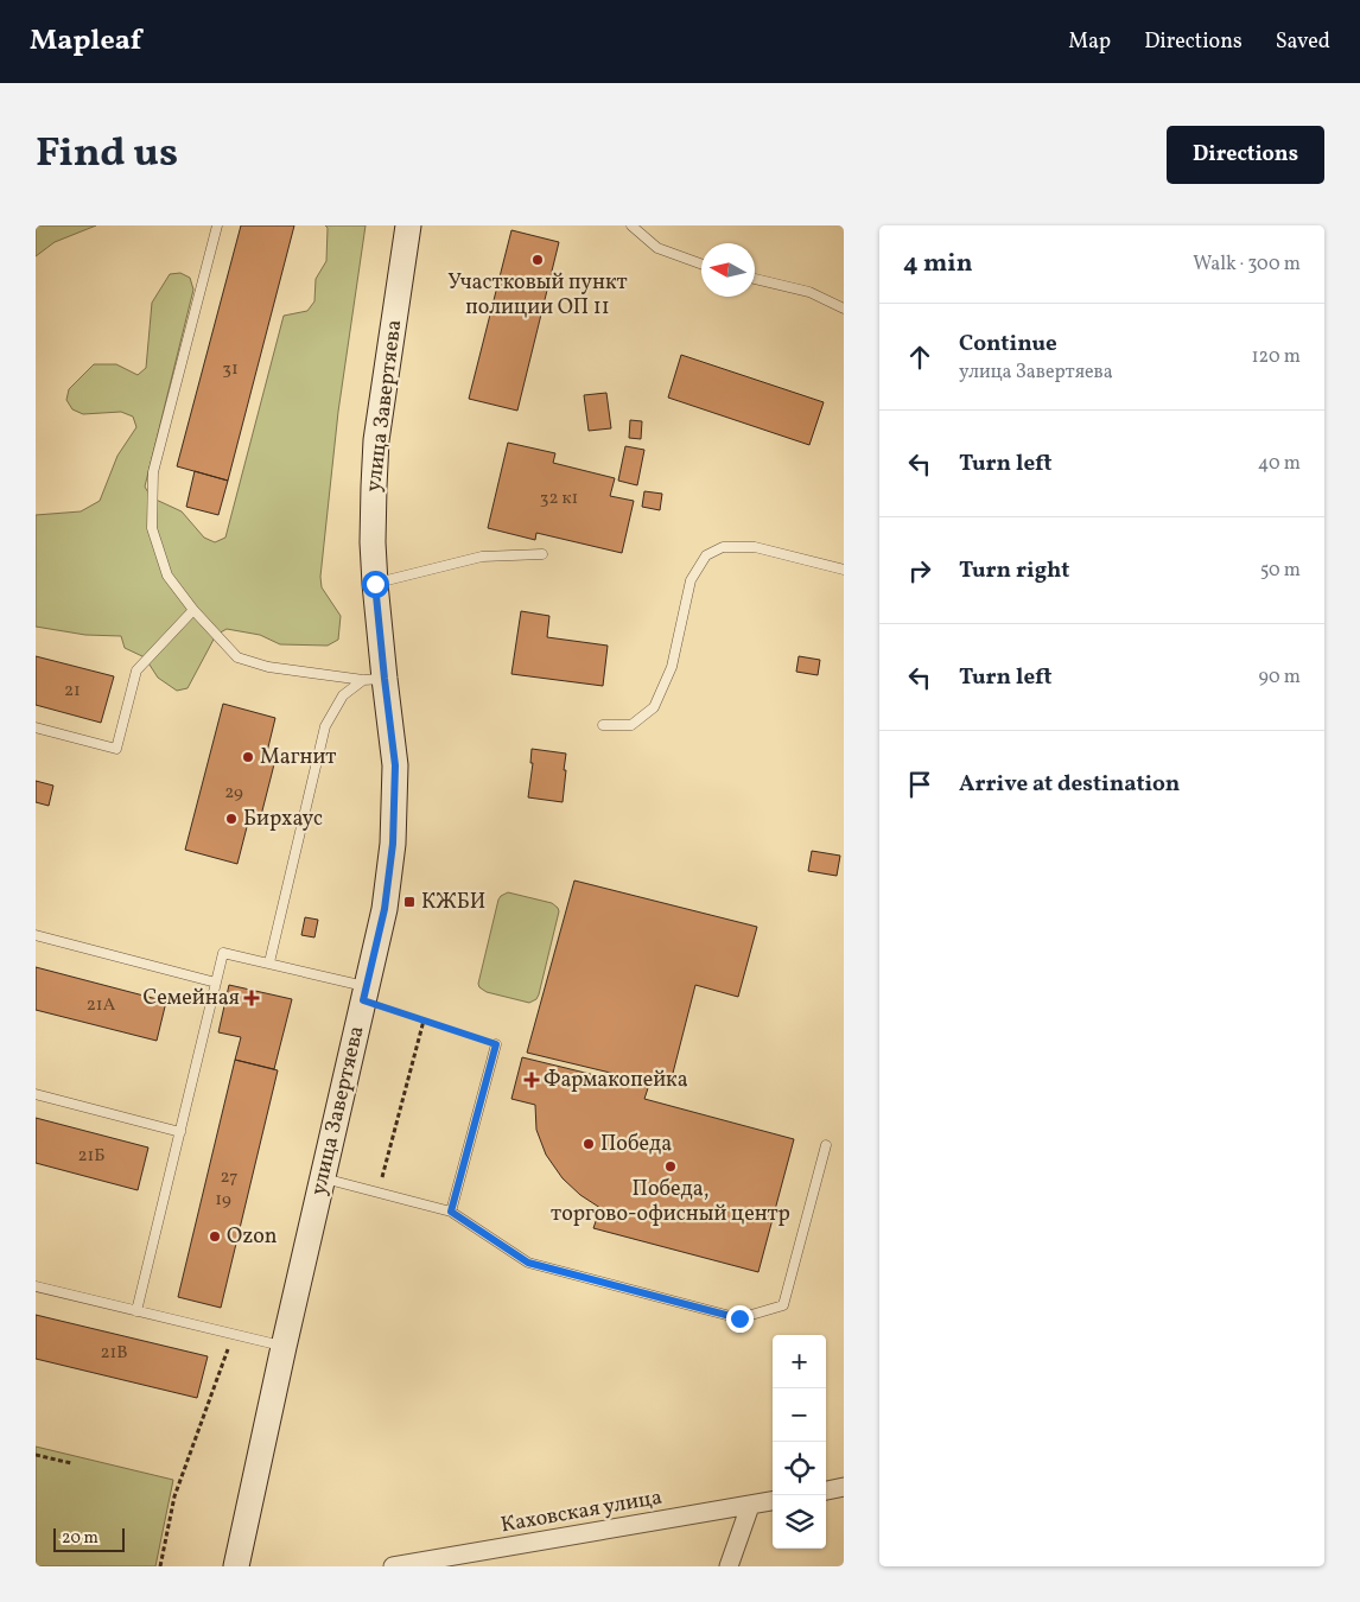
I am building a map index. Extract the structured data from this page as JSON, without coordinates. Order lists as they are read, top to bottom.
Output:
{
  "streets": {
    "main road": ["улица Завертяева"],
    "street": ["Каховская улица"]
  },
  "places": {
    "other": [
      "Участковый пункт полиции ОП 11",
      "Магнит",
      "Бирхаус",
      "Победа",
      "Победа, торгово-офисный центр",
      "Ozon"
    ],
    "transit": ["КЖБИ"],
    "health": ["Семейная", "Фармакопейка"]
  },
  "house_numbers": [
    "31",
    "32 к1",
    "21",
    "29",
    "21А",
    "21Б",
    "27",
    "19",
    "21В"
  ],
  "scale_bar": "20 m",
  "north": "left",
  "page": {
    "header": "Mapleaf",
    "nav": ["Map", "Directions", "Saved"],
    "title": "Find us",
    "buttons": "Directions",
    "heading": ["4 min", "Walk · 300 m"],
    "list": [
      ["Continue", "улица Завертяева", "120 m"],
      ["Turn left", "40 m"],
      ["Turn right", "50 m"],
      ["Turn left", "90 m"],
      "Arrive at destination"
    ],
    "map_buttons": ["+", "−"],
    "scale": "20 m"
  }
}
